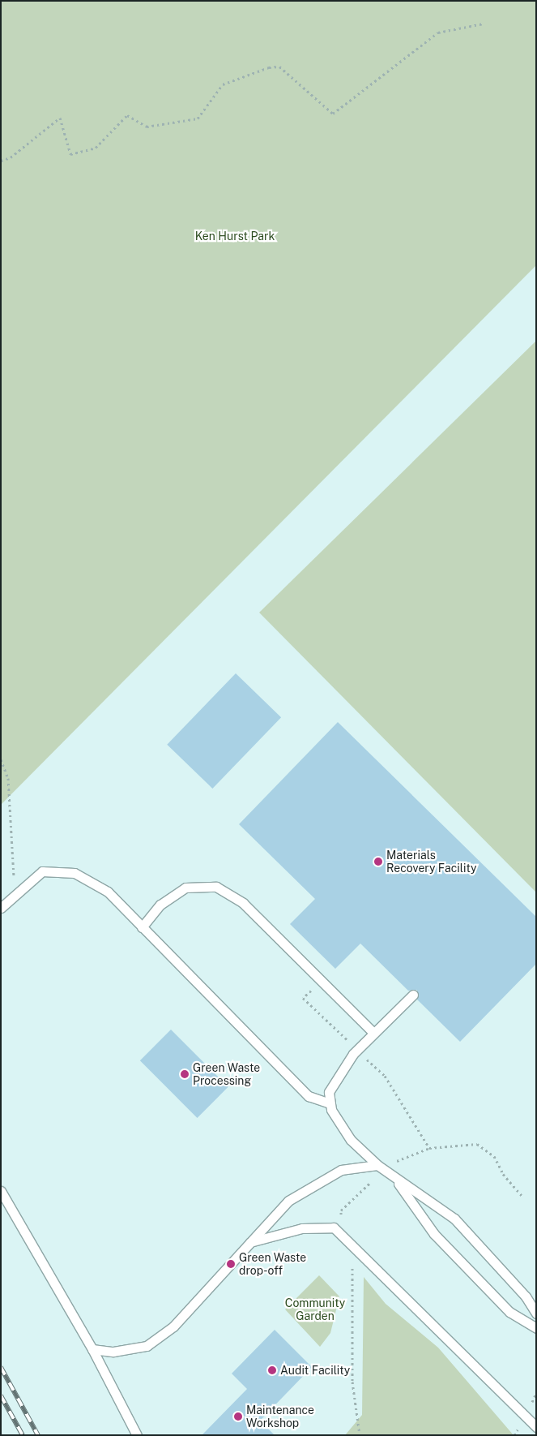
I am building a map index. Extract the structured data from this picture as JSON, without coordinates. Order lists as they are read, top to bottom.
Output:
{
  "parks": ["Ken Hurst Park", "Community Garden"],
  "places": [
    "Materials Recovery Facility",
    "Green Waste Processing",
    "Green Waste drop-off",
    "Audit Facility",
    "Maintenance Workshop"
  ]
}
